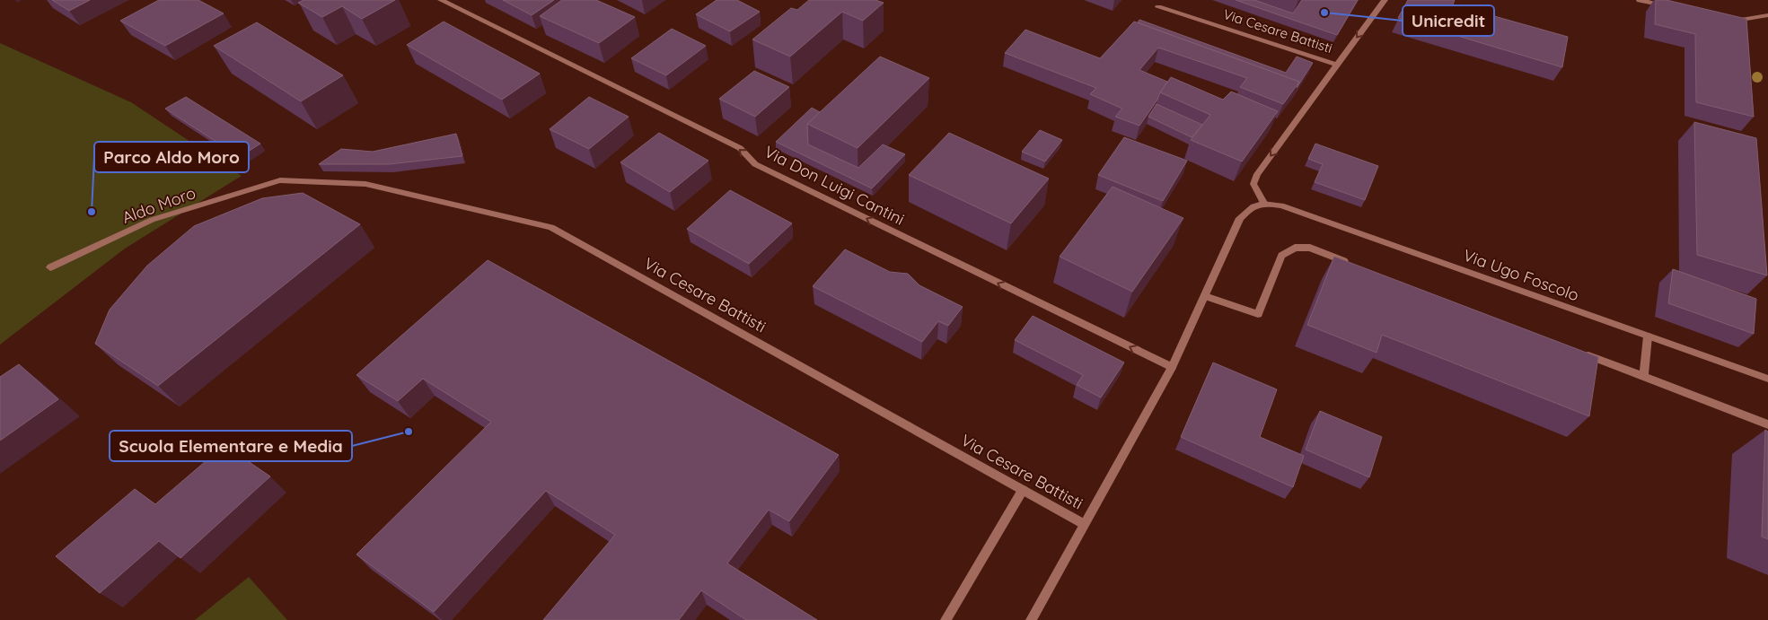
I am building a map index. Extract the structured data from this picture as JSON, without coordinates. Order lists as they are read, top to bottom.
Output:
{
  "streets": {
    "street": [
      "Via Cesare Battisti",
      "Via Don Luigi Cantini",
      "Aldo Moro",
      "Via Ugo Foscolo"
    ]
  },
  "crossings": [
    ["Via Cesare Battisti", "Via Don Luigi Cantini"],
    ["Via Cesare Battisti", "Aldo Moro"],
    ["Via Cesare Battisti", "Via Ugo Foscolo"]
  ],
  "one_way": ["Via Don Luigi Cantini"],
  "places": ["Unicredit", "Parco Aldo Moro", "Scuola Elementare e Media"]
}
